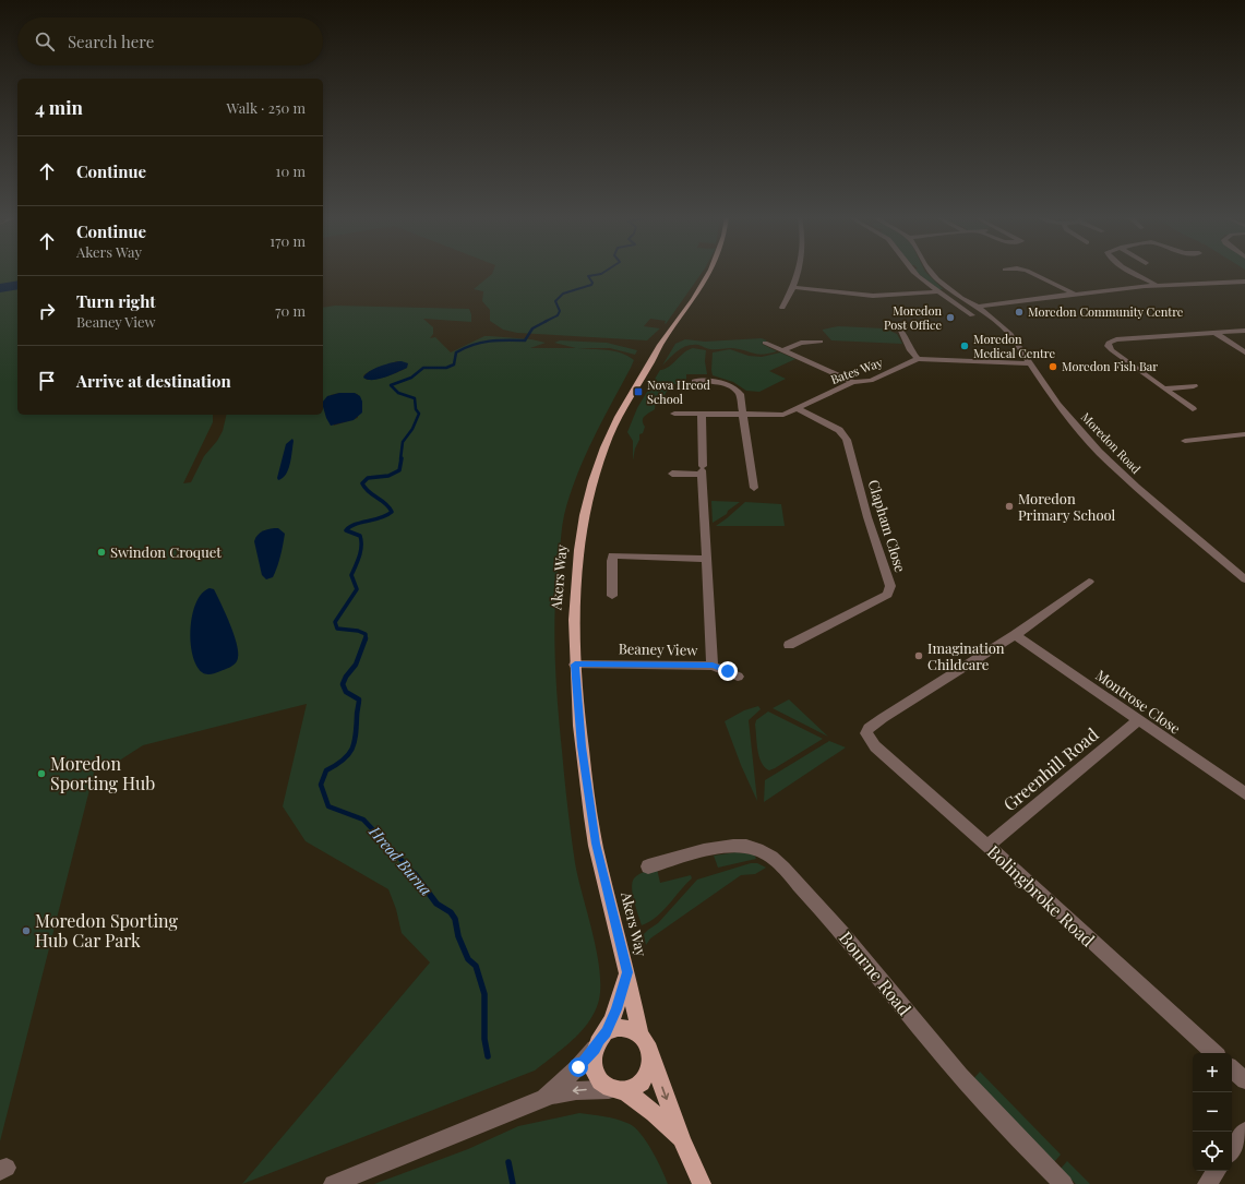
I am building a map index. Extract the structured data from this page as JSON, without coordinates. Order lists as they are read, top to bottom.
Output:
{
  "streets": {
    "main road": ["Akers Way"],
    "street": [
      "Bates Way",
      "Moredon Road",
      "Clapham Close",
      "Beaney View",
      "Montrose Close",
      "Greenhill Road",
      "Bolingbroke Road",
      "Bourne Road"
    ]
  },
  "crossings": [
    ["Bates Way", "Moredon Road"],
    ["Bates Way", "Clapham Close"],
    ["Akers Way", "Beaney View"],
    ["Montrose Close", "Greenhill Road"],
    ["Montrose Close", "Bolingbroke Road"],
    ["Greenhill Road", "Bolingbroke Road"]
  ],
  "water": ["Hreod Burna"],
  "places": {
    "other": [
      "Moredon Community Centre",
      "Moredon Post Office",
      "Moredon Medical Centre",
      "Moredon Fish Bar",
      "Moredon Primary School",
      "Swindon Croquet",
      "Imagination Childcare",
      "Moredon Sporting Hub",
      "Moredon Sporting Hub Car Park"
    ],
    "transit": ["Nova Hreod School"]
  },
  "page": {
    "search": "Search here",
    "heading": ["4 min", "Walk · 250 m"],
    "list": [
      ["Continue", "10 m"],
      ["Continue", "Akers Way", "170 m"],
      ["Turn right", "Beaney View", "70 m"],
      "Arrive at destination"
    ],
    "map_buttons": ["+", "−"]
  }
}
